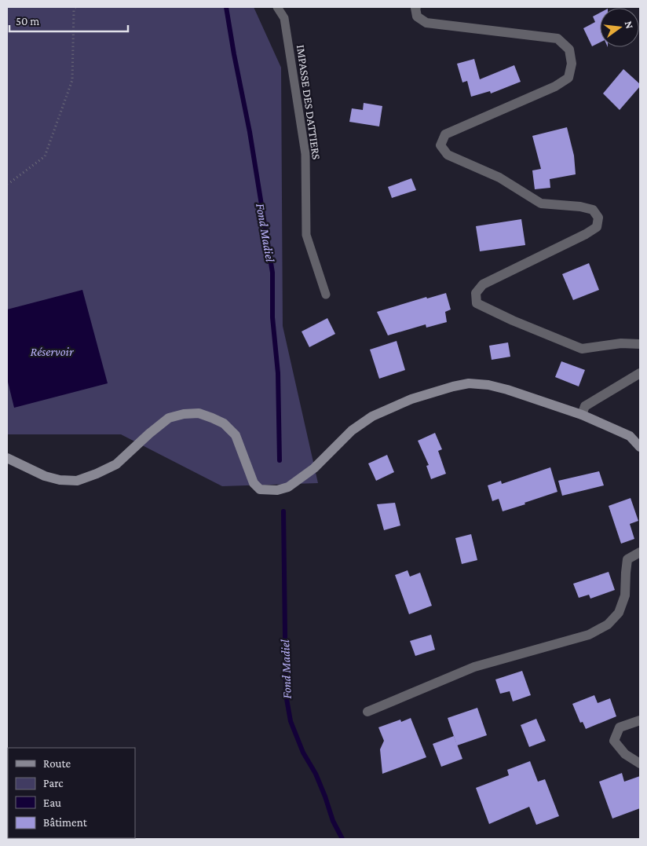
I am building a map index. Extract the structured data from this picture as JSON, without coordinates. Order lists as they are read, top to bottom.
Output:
{
  "streets": {
    "lane": ["IMPASSE DES DATTIERS"]
  },
  "water": ["Fond Madiel", "Réservoir"],
  "legend": [
    "Route",
    "Parc",
    "Eau",
    "Bâtiment"
  ],
  "scale_bar": "50 m",
  "north": "right"
}
